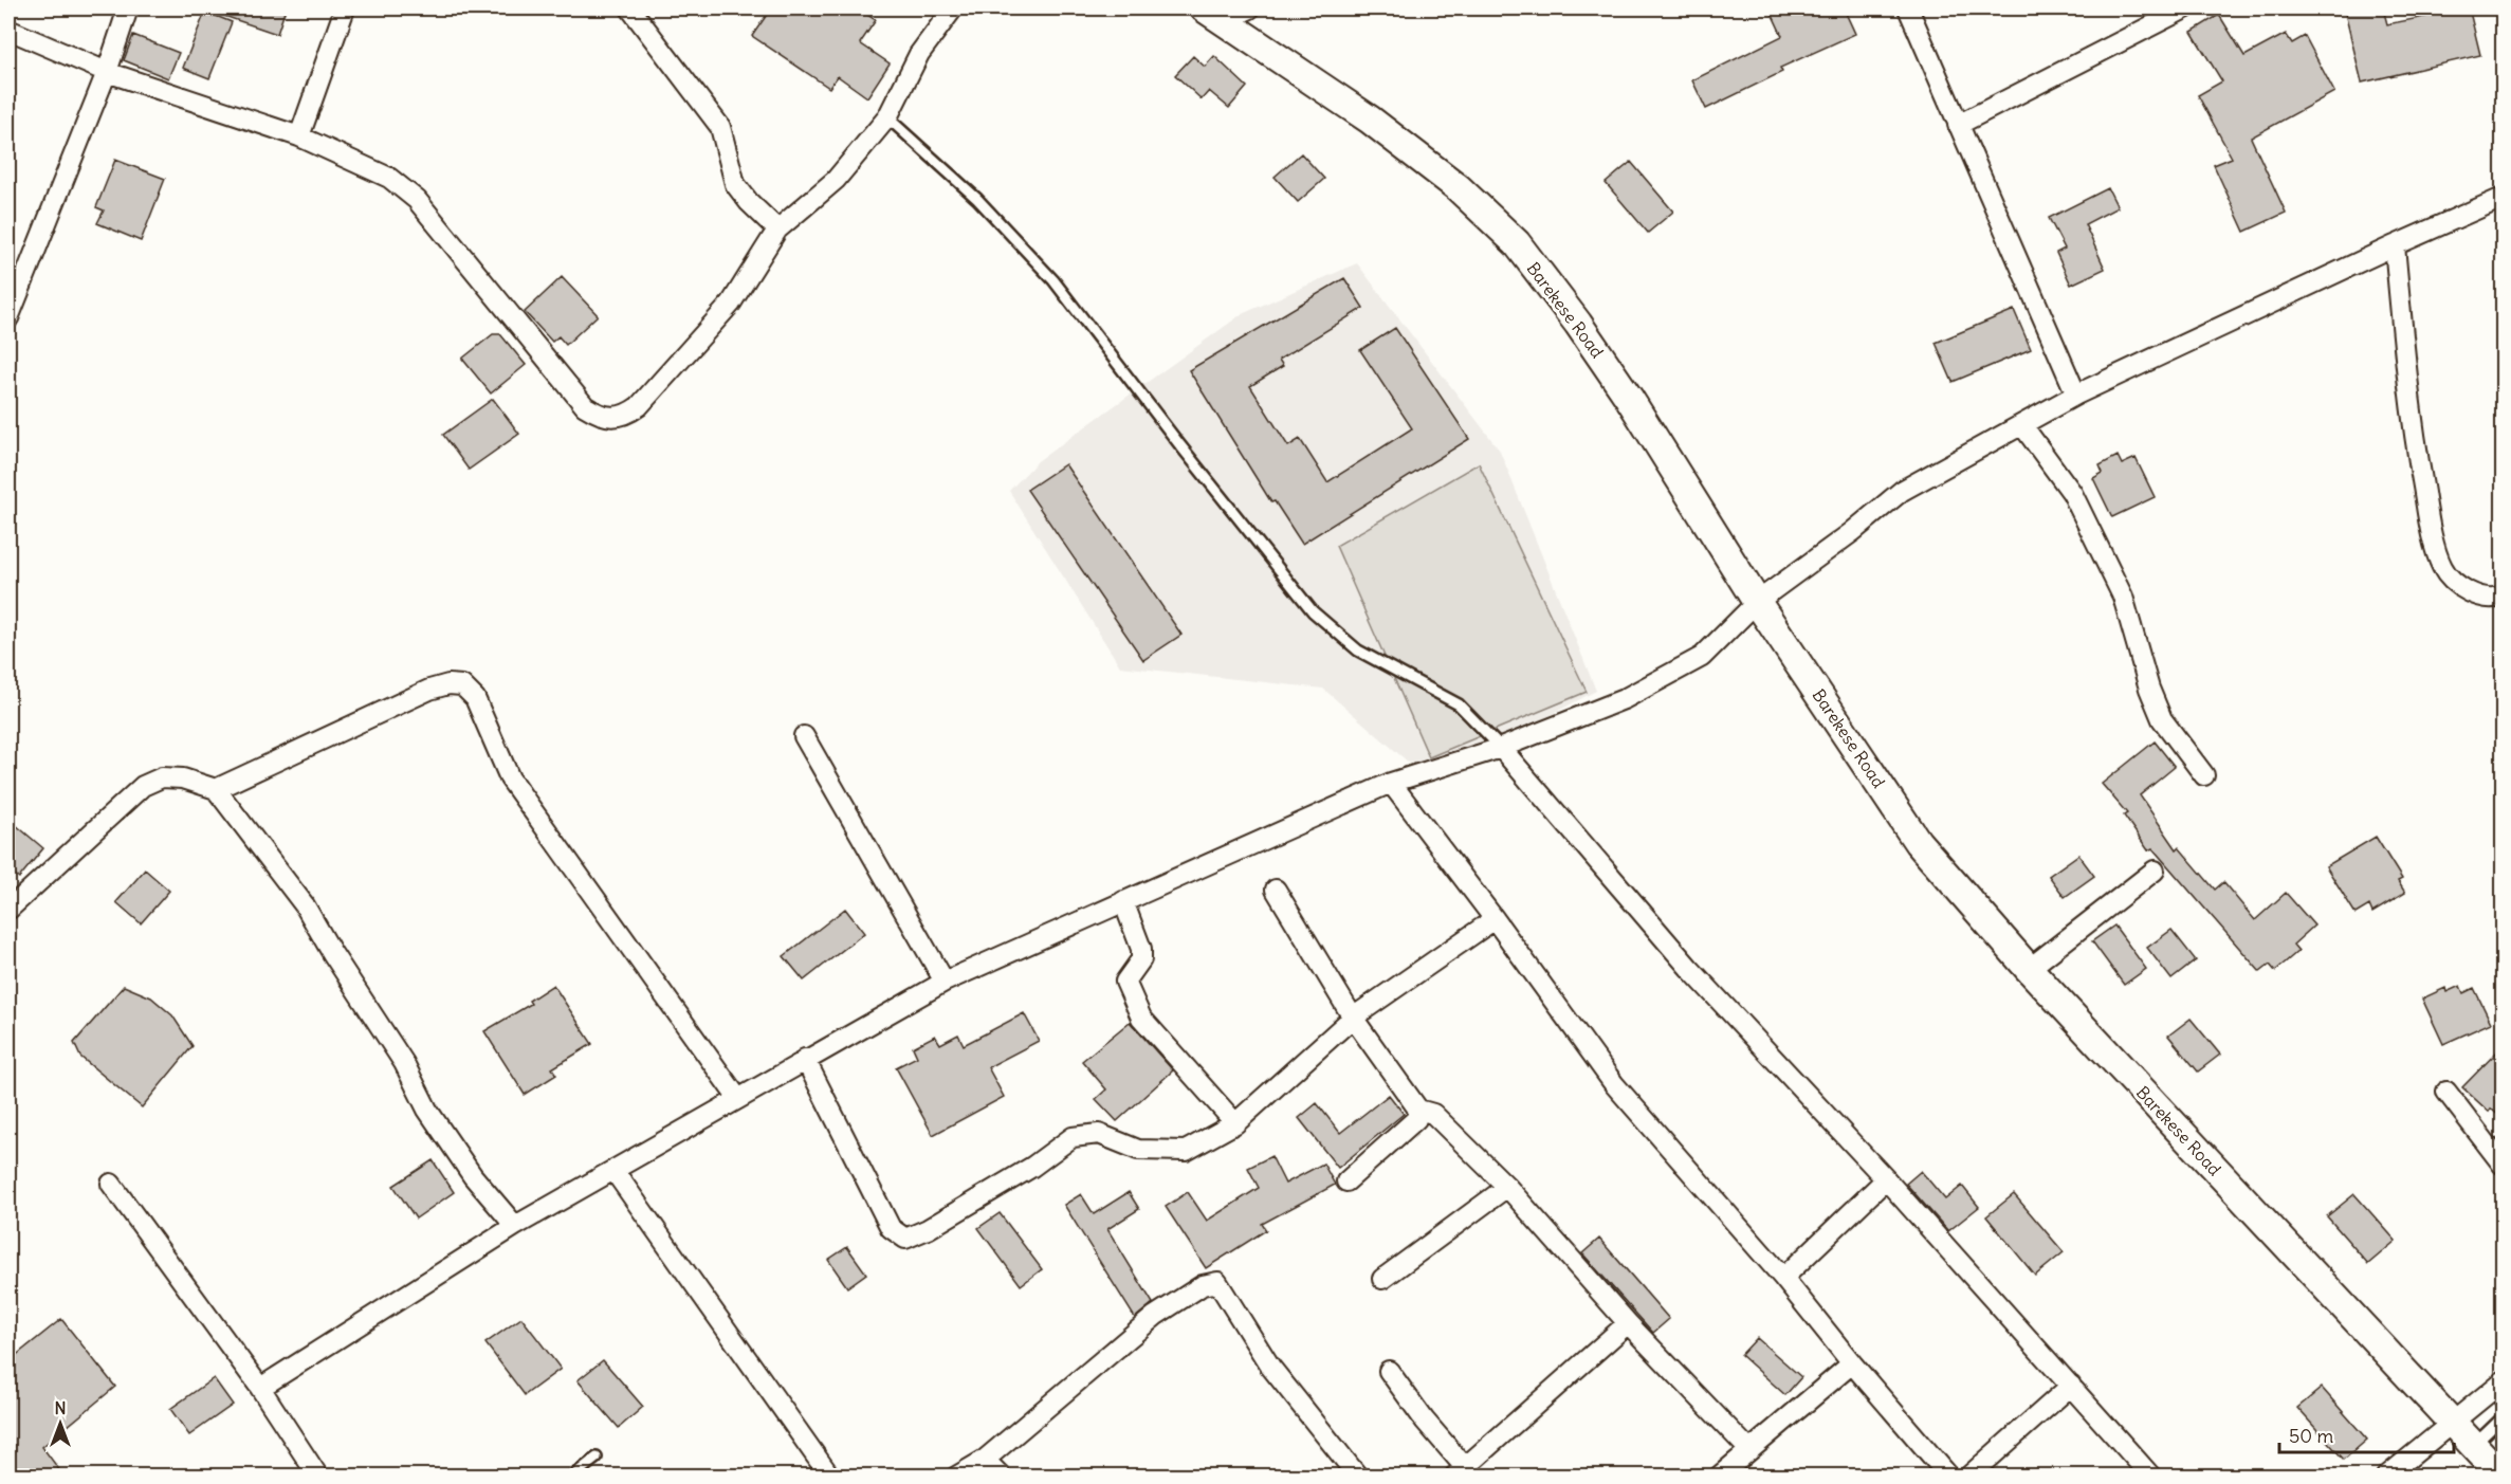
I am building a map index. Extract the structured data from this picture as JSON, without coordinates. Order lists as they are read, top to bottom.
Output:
{
  "streets": {
    "main road": ["Barekese Road"]
  },
  "scale_bar": "50 m",
  "north": "top"
}
